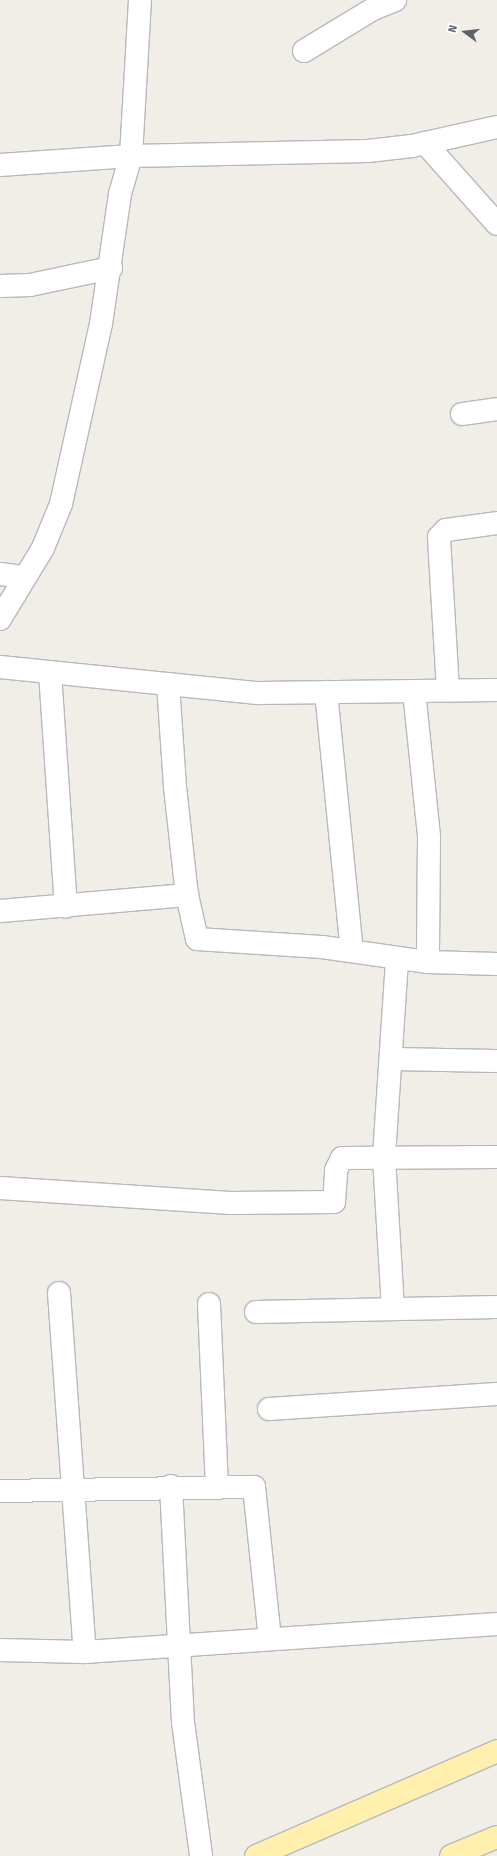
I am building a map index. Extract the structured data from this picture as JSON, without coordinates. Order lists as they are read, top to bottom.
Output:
{
  "north": "left"
}
